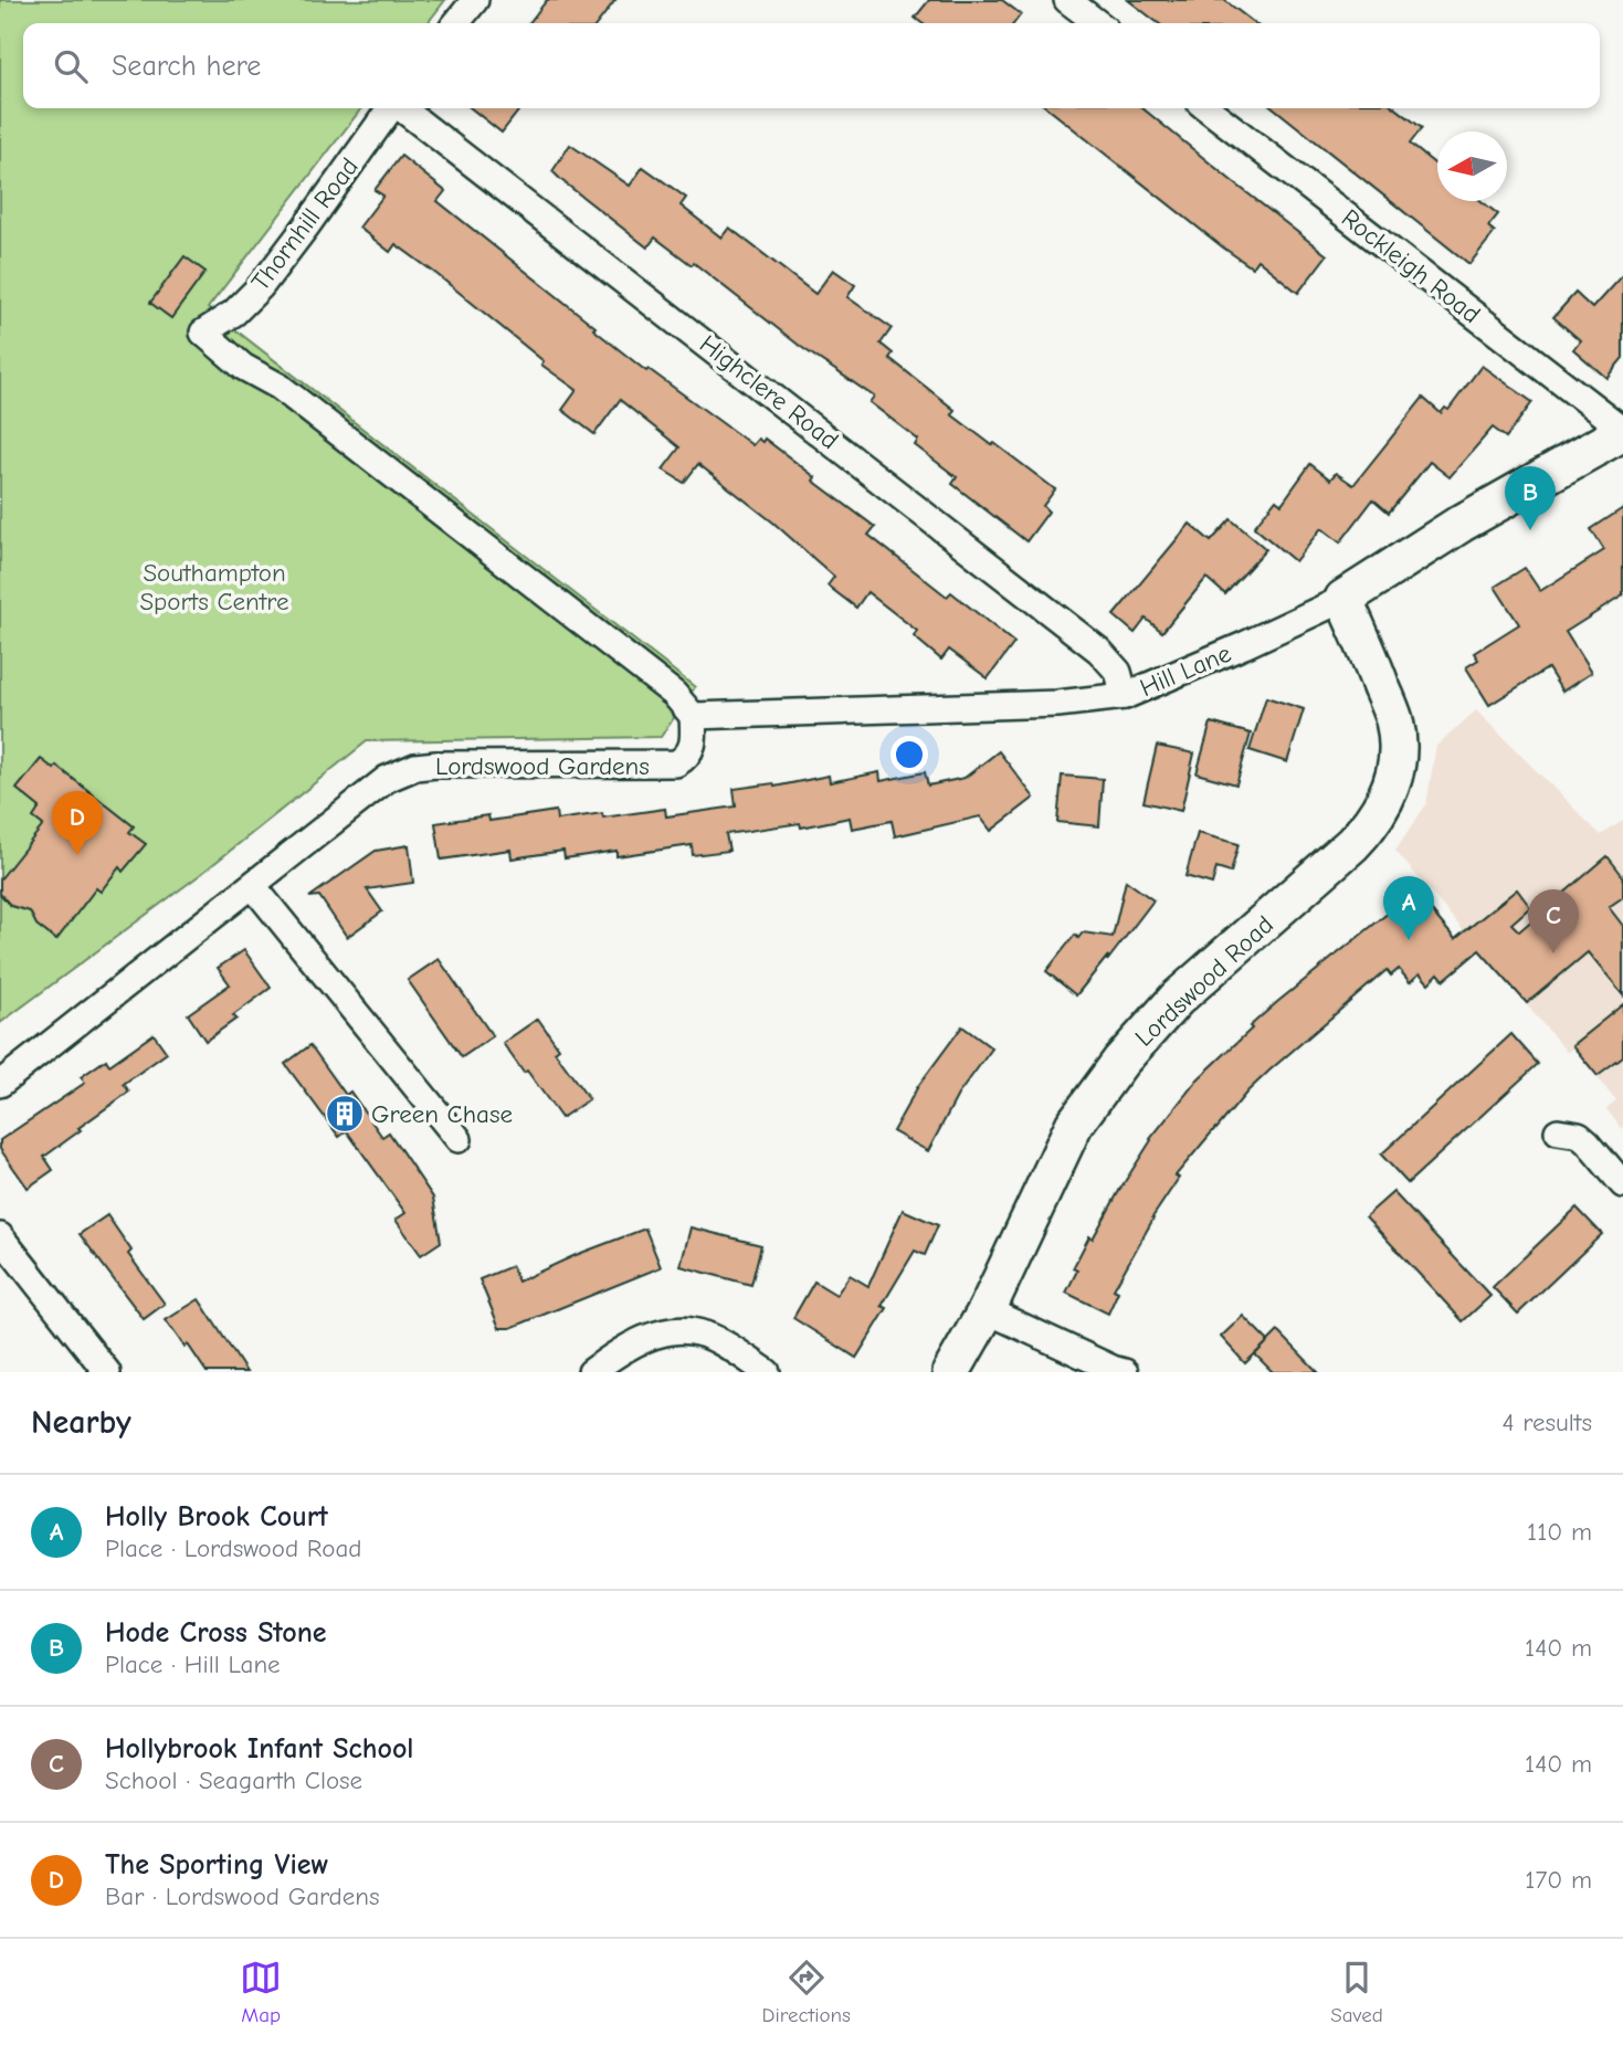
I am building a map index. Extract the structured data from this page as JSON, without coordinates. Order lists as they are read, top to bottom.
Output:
{
  "streets": {
    "street": [
      "Thornhill Road",
      "Rockleigh Road",
      "Highclere Road",
      "Hill Lane",
      "Lordswood Gardens",
      "Lordswood Road"
    ]
  },
  "crossings": [
    ["Thornhill Road", "Hill Lane"],
    ["Thornhill Road", "Lordswood Gardens"],
    ["Rockleigh Road", "Hill Lane"],
    ["Highclere Road", "Hill Lane"],
    ["Hill Lane", "Lordswood Gardens"],
    ["Hill Lane", "Lordswood Road"]
  ],
  "parks": ["Southampton Sports Centre"],
  "places": {
    "building": ["Green Chase"]
  },
  "north": "left",
  "page": {
    "search": "Search here",
    "pins": [
      "B",
      "D",
      "A",
      "C"
    ],
    "heading": ["Nearby", "4 results"],
    "list": [
      {
        "mark": "A",
        "name": "Holly Brook Court",
        "note": "Place · Lordswood Road",
        "value": "110 m"
      },
      {
        "mark": "B",
        "name": "Hode Cross Stone",
        "note": "Place · Hill Lane",
        "value": "140 m"
      },
      {
        "mark": "C",
        "name": "Hollybrook Infant School",
        "note": "School · Seagarth Close",
        "value": "140 m"
      },
      {
        "mark": "D",
        "name": "The Sporting View",
        "note": "Bar · Lordswood Gardens",
        "value": "170 m"
      }
    ],
    "nav": ["Map", "Directions", "Saved"]
  }
}
